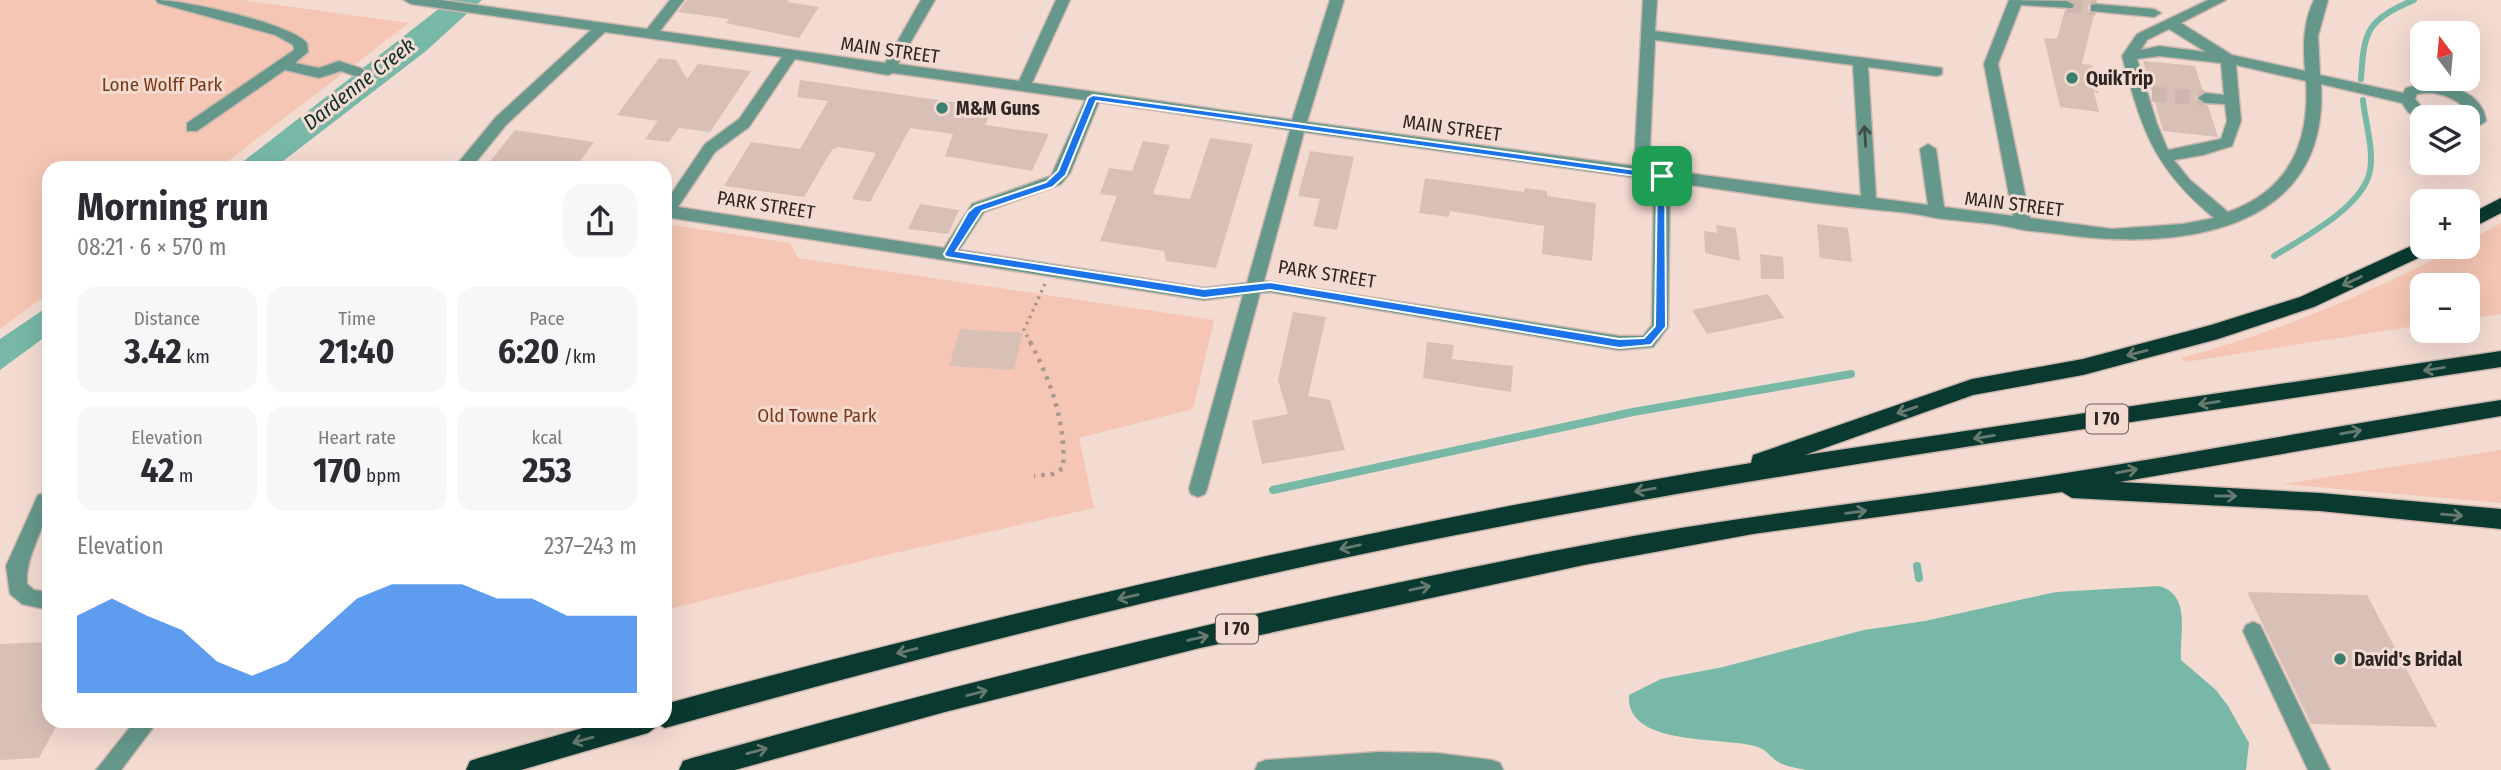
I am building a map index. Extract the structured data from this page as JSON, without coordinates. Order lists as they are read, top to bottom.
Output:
{
  "streets": {
    "highway": ["I 70"],
    "street": ["MAIN STREET", "PARK STREET"]
  },
  "crossings": [
    ["MAIN STREET", "PARK STREET"]
  ],
  "water": ["Dardenne Creek"],
  "parks": ["Lone Wolff Park", "Old Towne Park"],
  "places": ["QuikTrip", "M&M Guns", "David's Bridal"],
  "north": "top",
  "page": {
    "map_buttons": ["+", "−"],
    "heading": ["Morning run", "08:21 · 6 × 570 m"],
    "stats": [
      ["Distance", "3.42 km"],
      ["Time", "21:40"],
      ["Pace", "6:20 /km"],
      ["Elevation", "42 m"],
      ["Heart rate", "170 bpm"],
      ["kcal", "253"]
    ],
    "chart": ["Elevation", "237–243 m"]
  }
}
